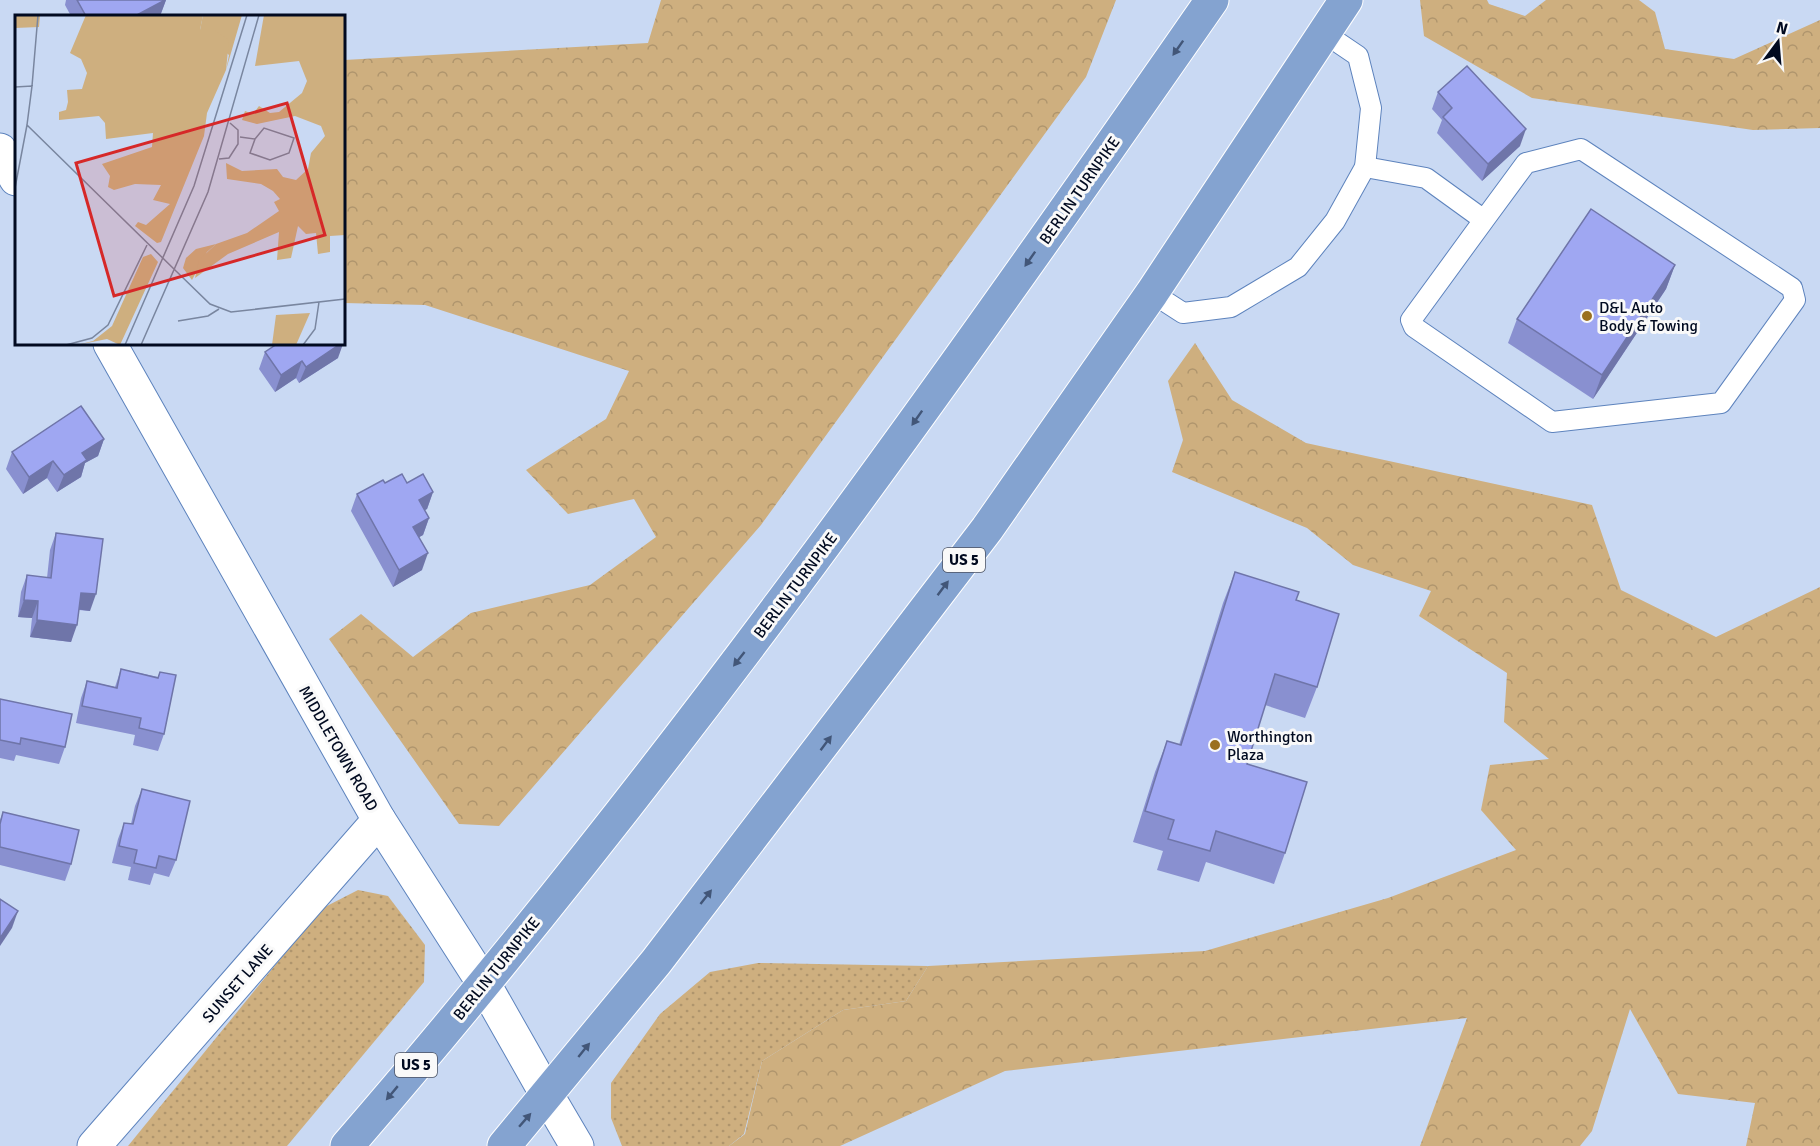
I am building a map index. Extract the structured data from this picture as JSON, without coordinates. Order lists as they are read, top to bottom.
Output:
{
  "streets": {
    "highway": ["BERLIN TURNPIKE", "US 5"],
    "main road": ["MIDDLETOWN ROAD", "SUNSET LANE"]
  },
  "crossings": [
    ["BERLIN TURNPIKE", "MIDDLETOWN ROAD"],
    ["US 5", "MIDDLETOWN ROAD"],
    ["MIDDLETOWN ROAD", "SUNSET LANE"]
  ],
  "places": ["D&L Auto Body & Towing", "Worthington Plaza"],
  "north": "top"
}
